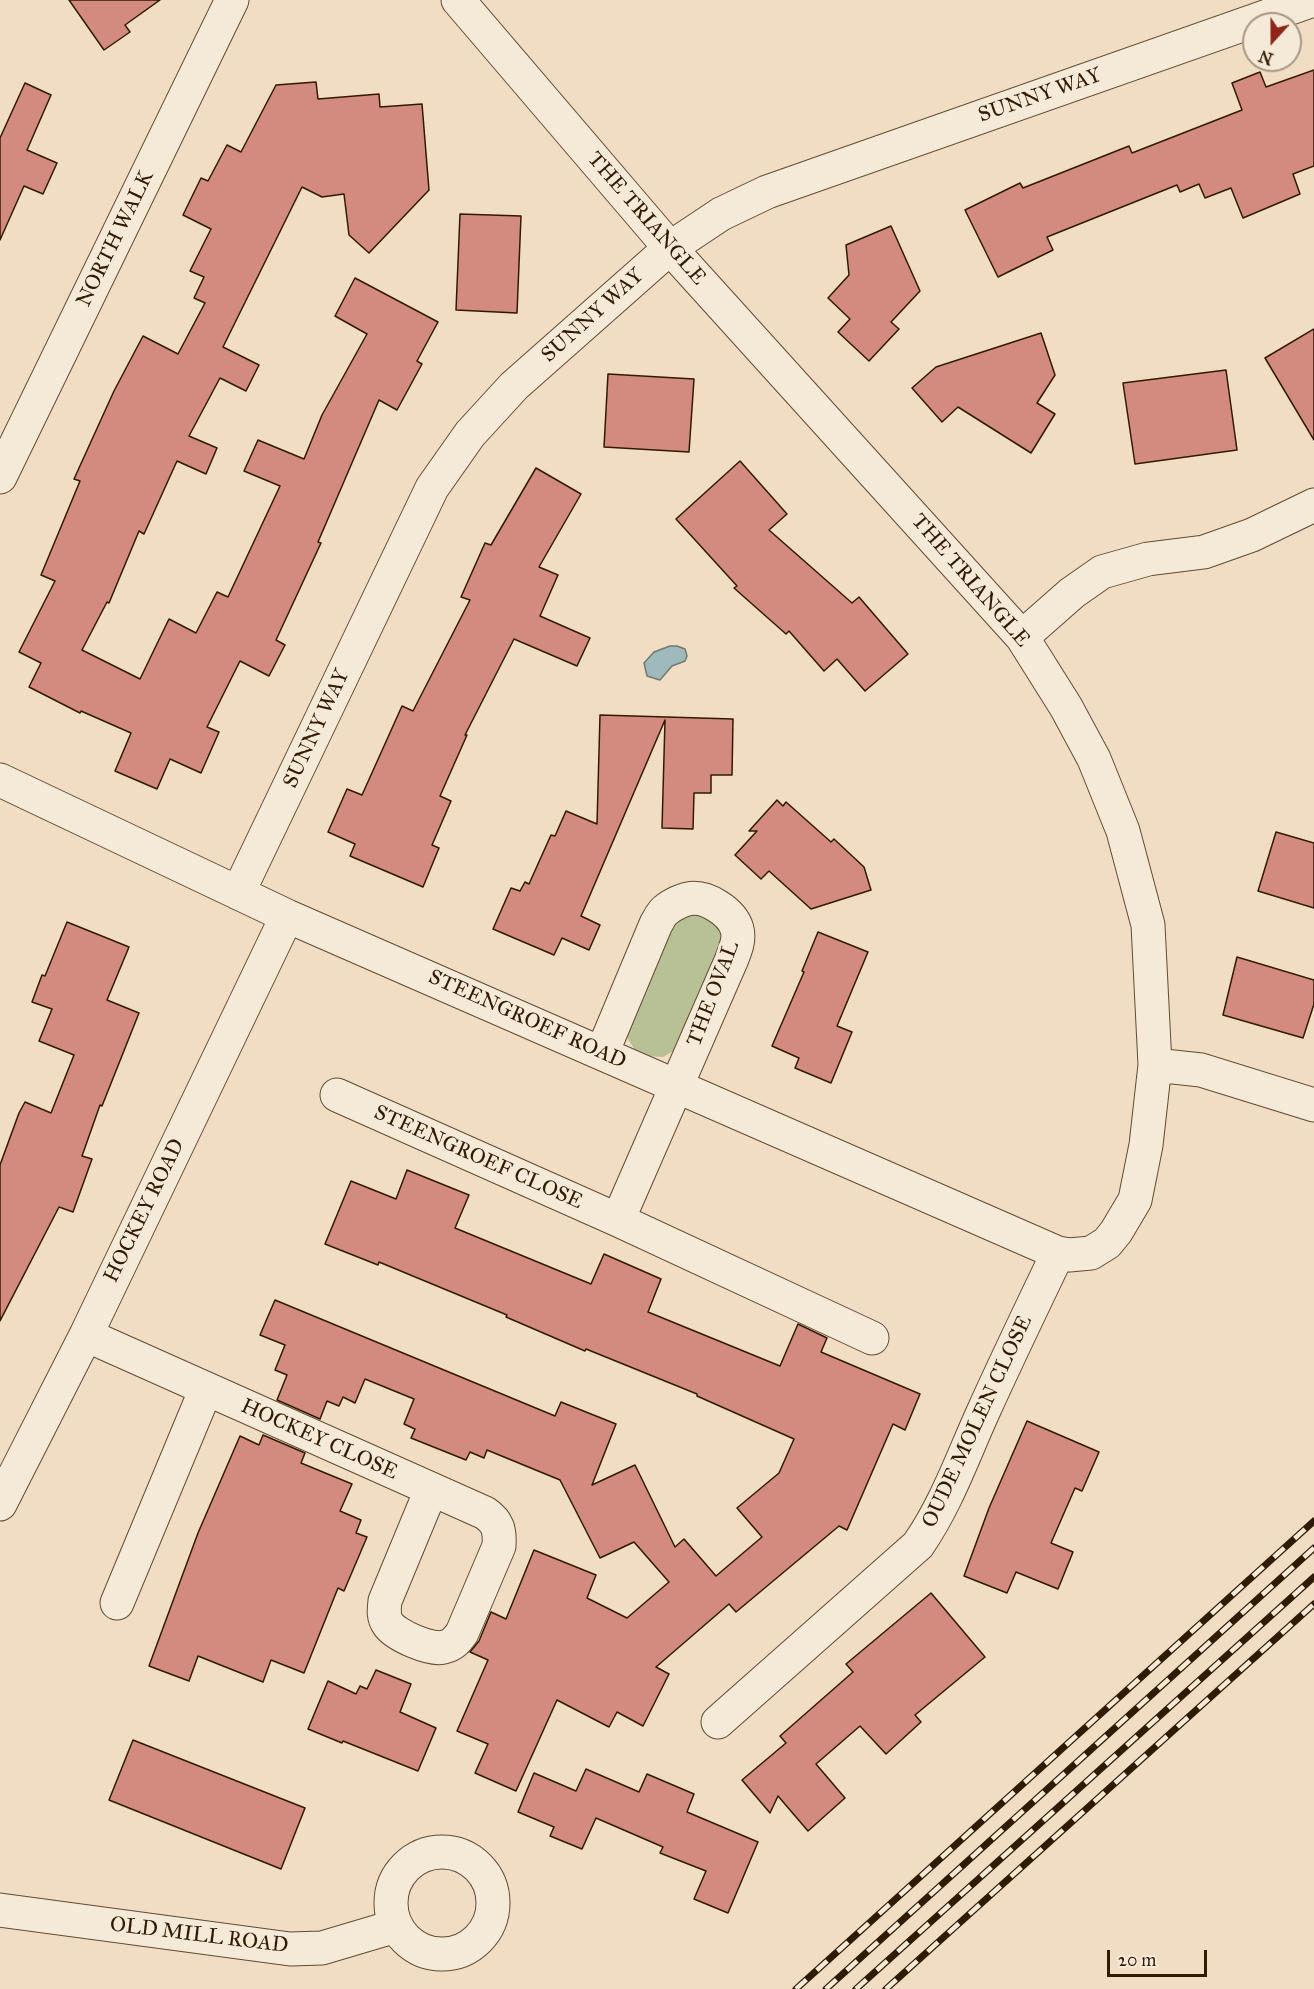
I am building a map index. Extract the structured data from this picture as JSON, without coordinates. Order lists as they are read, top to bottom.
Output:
{
  "streets": {
    "street": [
      "SUNNY WAY",
      "THE TRIANGLE",
      "NORTH WALK",
      "THE OVAL",
      "STEENGROEF ROAD",
      "STEENGROEF CLOSE",
      "HOCKEY ROAD",
      "OUDE MOLEN CLOSE",
      "HOCKEY CLOSE",
      "OLD MILL ROAD"
    ]
  },
  "crossings": [
    ["SUNNY WAY", "THE TRIANGLE"],
    ["SUNNY WAY", "STEENGROEF ROAD"],
    ["THE TRIANGLE", "STEENGROEF ROAD"],
    ["THE TRIANGLE", "OUDE MOLEN CLOSE"],
    ["THE OVAL", "STEENGROEF ROAD"],
    ["STEENGROEF ROAD", "HOCKEY ROAD"],
    ["STEENGROEF ROAD", "OUDE MOLEN CLOSE"],
    ["HOCKEY ROAD", "HOCKEY CLOSE"]
  ],
  "scale_bar": "20 m",
  "north": "bottom"
}
